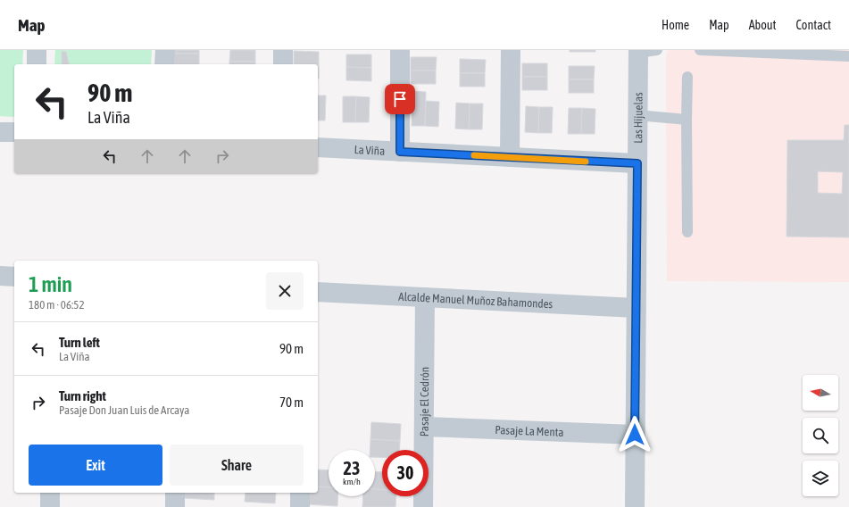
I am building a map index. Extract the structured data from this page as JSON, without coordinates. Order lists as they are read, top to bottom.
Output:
{
  "streets": {
    "street": [
      "Las Hijuelas",
      "La Viña",
      "Alcalde Manuel Muñoz Bahamondes",
      "Pasaje El Cedrón",
      "Pasaje La Menta"
    ]
  },
  "crossings": [
    ["Las Hijuelas", "La Viña"],
    ["Las Hijuelas", "Alcalde Manuel Muñoz Bahamondes"],
    ["Las Hijuelas", "Pasaje La Menta"],
    ["Alcalde Manuel Muñoz Bahamondes", "Pasaje El Cedrón"],
    ["Pasaje El Cedrón", "Pasaje La Menta"]
  ],
  "north": "left",
  "page": {
    "header": "Map",
    "nav": [
      "Home",
      "Map",
      "About",
      "Contact"
    ],
    "turn": ["90 m", "La Viña"],
    "heading": ["1 min", "180 m · 06:52"],
    "list": [
      {
        "name": "Turn left",
        "note": "La Viña",
        "value": "90 m"
      },
      {
        "name": "Turn right",
        "note": "Pasaje Don Juan Luis de Arcaya",
        "value": "70 m"
      }
    ],
    "buttons": ["Exit", "Share"],
    "speed": "23 km/h",
    "limit": "30"
  }
}
